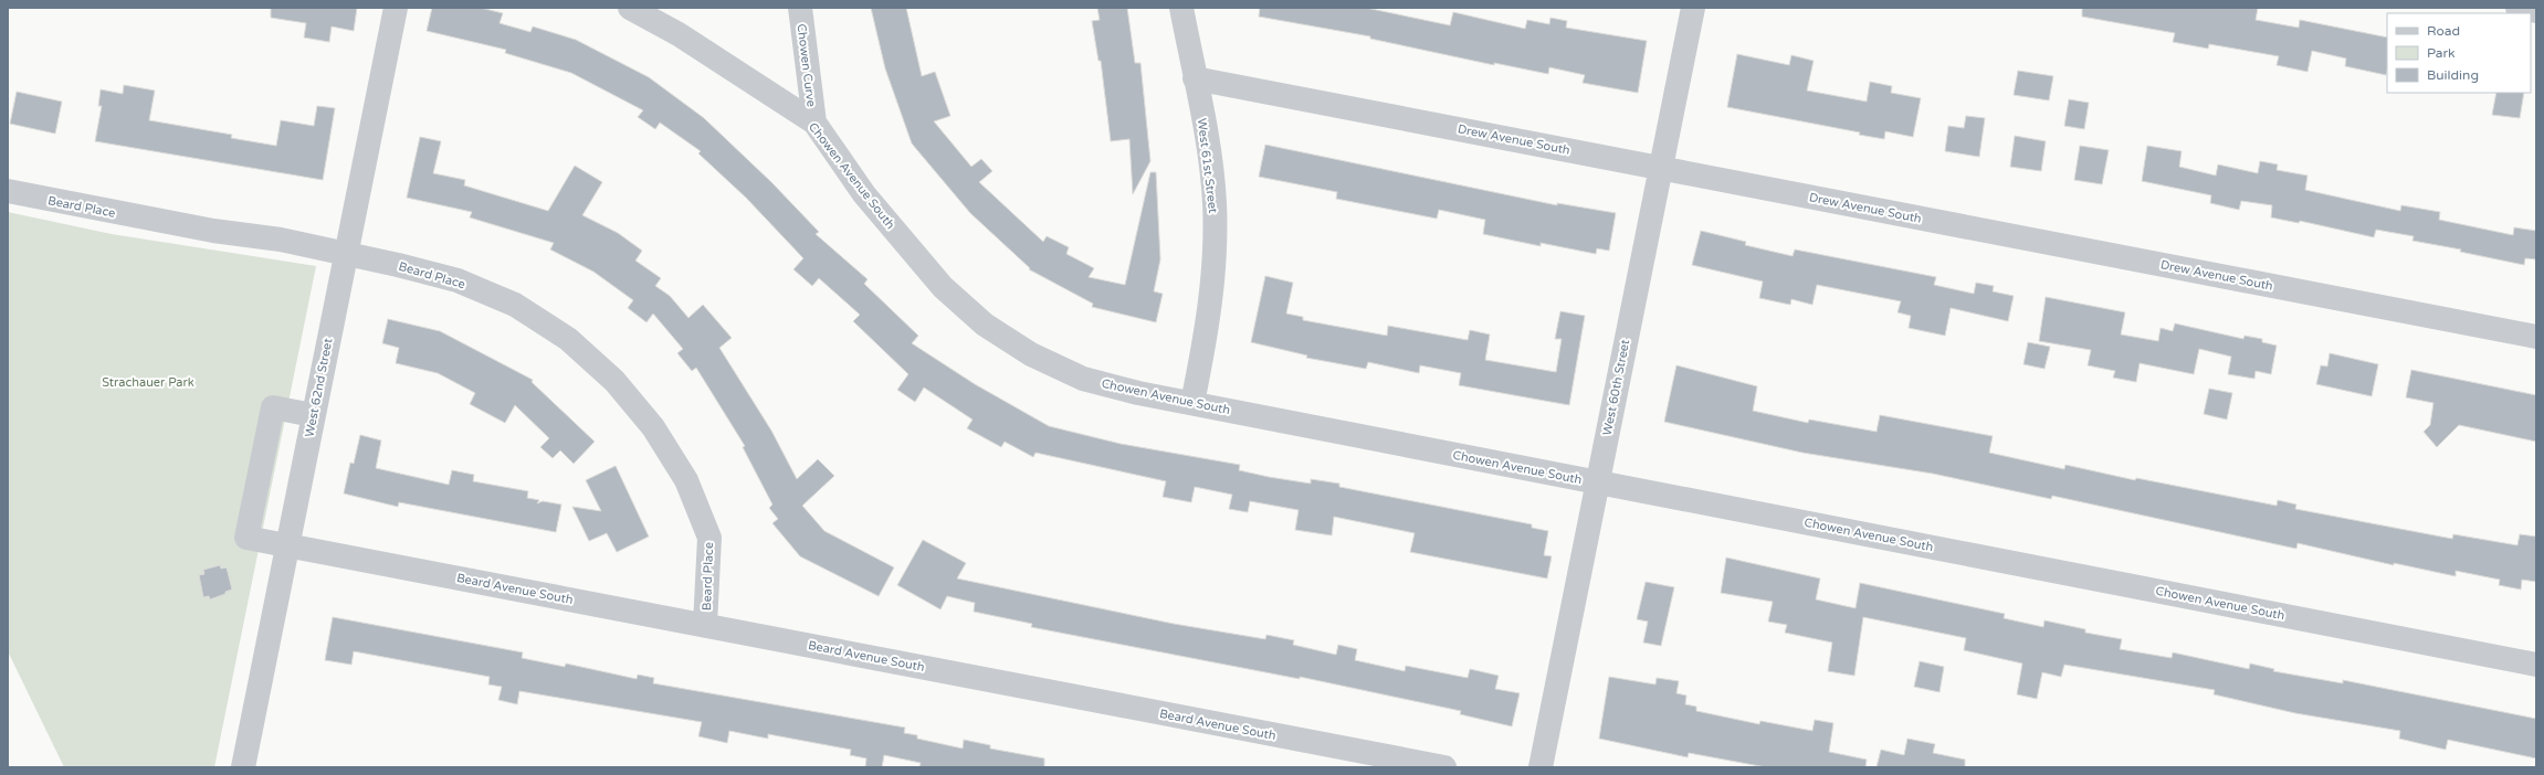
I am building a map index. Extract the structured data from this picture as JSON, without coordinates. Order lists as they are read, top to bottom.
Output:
{
  "streets": {
    "street": [
      "Chowen Curve",
      "Drew Avenue South",
      "West 61st Street",
      "Chowen Avenue South",
      "Beard Place",
      "West 62nd Street",
      "West 60th Street",
      "Beard Avenue South"
    ]
  },
  "crossings": [
    ["Chowen Curve", "Chowen Avenue South"],
    ["Drew Avenue South", "West 61st Street"],
    ["Drew Avenue South", "West 60th Street"],
    ["West 61st Street", "Chowen Avenue South"],
    ["Chowen Avenue South", "West 60th Street"],
    ["Beard Place", "West 62nd Street"],
    ["Beard Place", "Beard Avenue South"],
    ["West 62nd Street", "Beard Avenue South"]
  ],
  "parks": ["Strachauer Park"],
  "legend": ["Road", "Park", "Building"]
}
